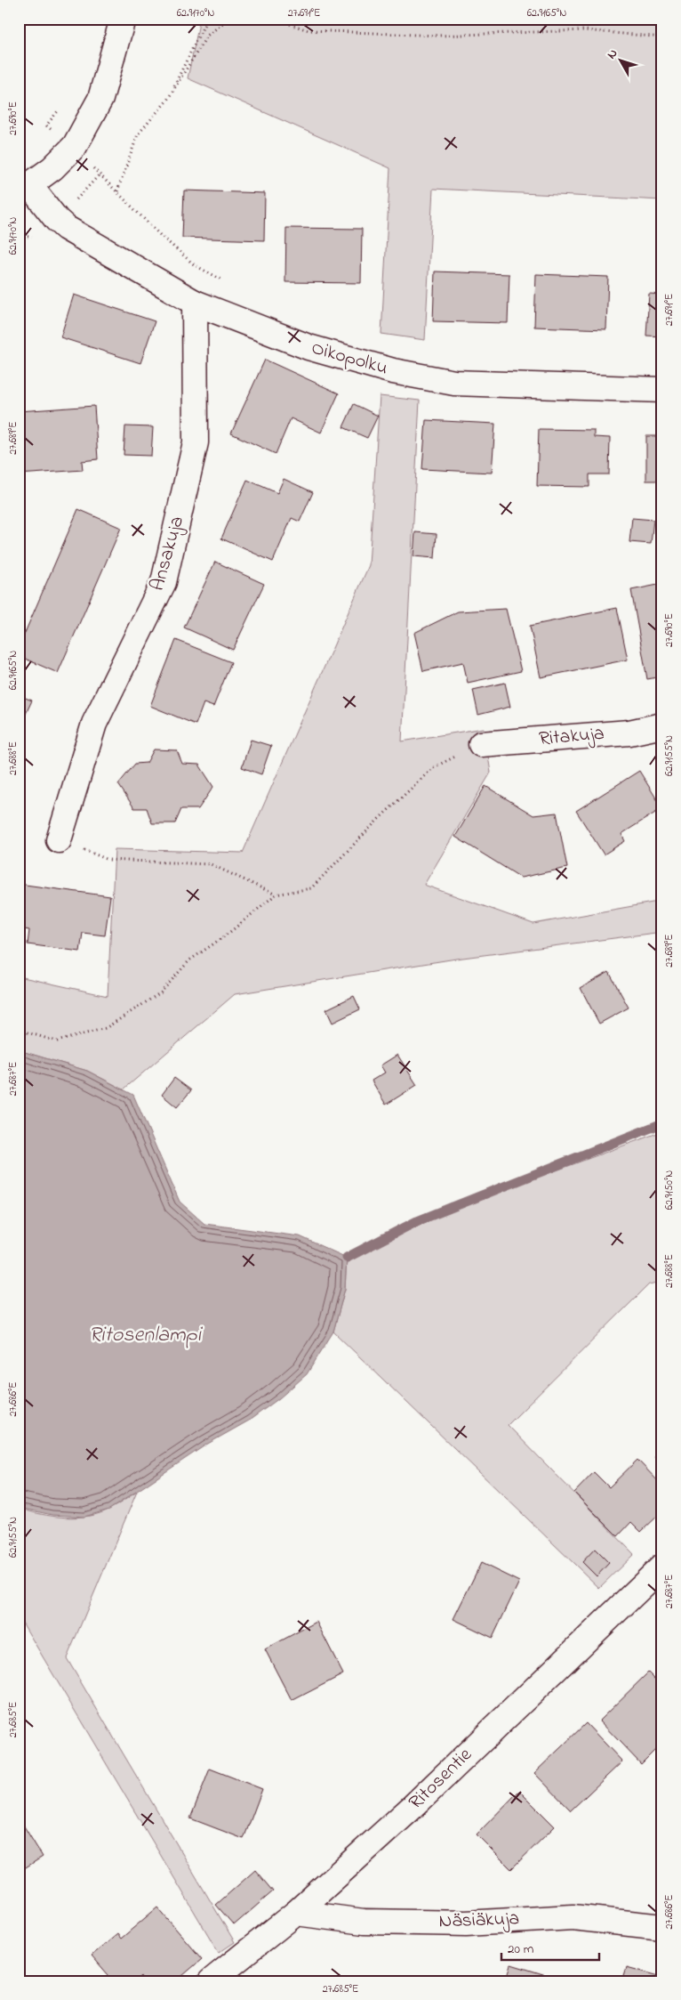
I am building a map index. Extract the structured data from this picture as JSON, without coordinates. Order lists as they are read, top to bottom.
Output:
{
  "streets": {
    "street": [
      "Oikopolku",
      "Ansakuja",
      "Ritakuja",
      "Ritosentie",
      "Näsiäkuja"
    ]
  },
  "crossings": [
    ["Oikopolku", "Ansakuja"],
    ["Ritosentie", "Näsiäkuja"]
  ],
  "water": ["Ritosenlampi"],
  "scale_bar": "20 m",
  "north": "top left",
  "coordinates": [
    "62.9170°N",
    "27.691°E",
    "62.9165°N",
    "27.690°E",
    "27.689°E",
    "62.9155°N",
    "27.688°E",
    "27.687°E",
    "62.9150°N",
    "27.686°E",
    "27.685°E"
  ]
}
